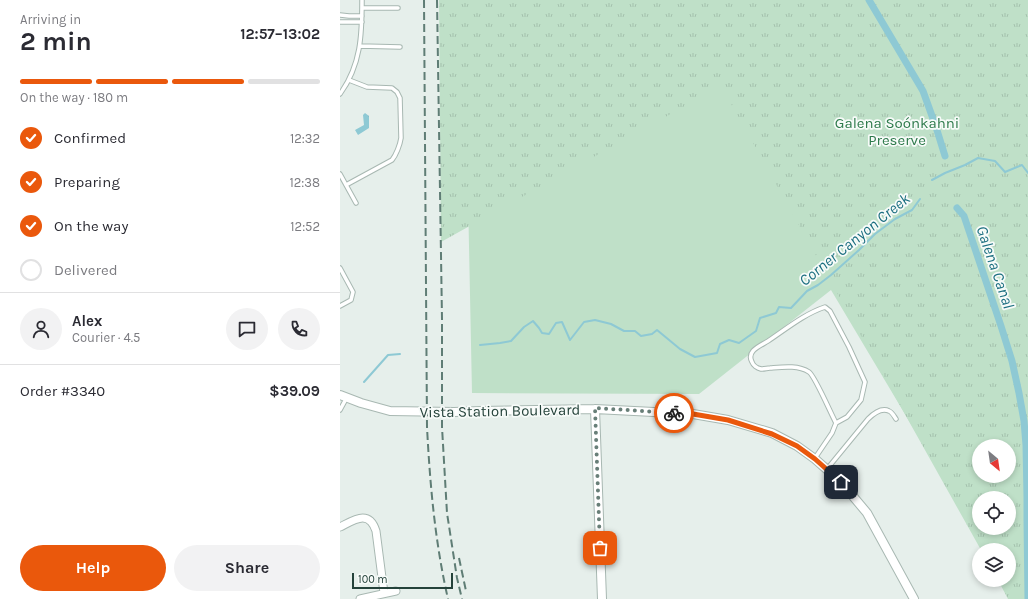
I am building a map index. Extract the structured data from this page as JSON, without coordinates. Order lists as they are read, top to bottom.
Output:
{
  "streets": {
    "street": ["Vista Station Boulevard"]
  },
  "water": ["Corner Canyon Creek", "Galena Canal"],
  "parks": ["Galena Soónkahni Preserve"],
  "scale_bar": "100 m",
  "north": "bottom right",
  "page": {
    "heading": ["2 min", "Arriving in", "12:57–13:02"],
    "panel": [
      "Alex",
      "Courier · 4.5",
      "Order #3340",
      "$39.09"
    ],
    "bar": "On the way · 180 m",
    "list": [
      ["Confirmed", "12:32"],
      ["Preparing", "12:38"],
      ["On the way", "12:52"],
      "Delivered"
    ],
    "buttons": ["Help", "Share"],
    "scale": "100 m"
  }
}
